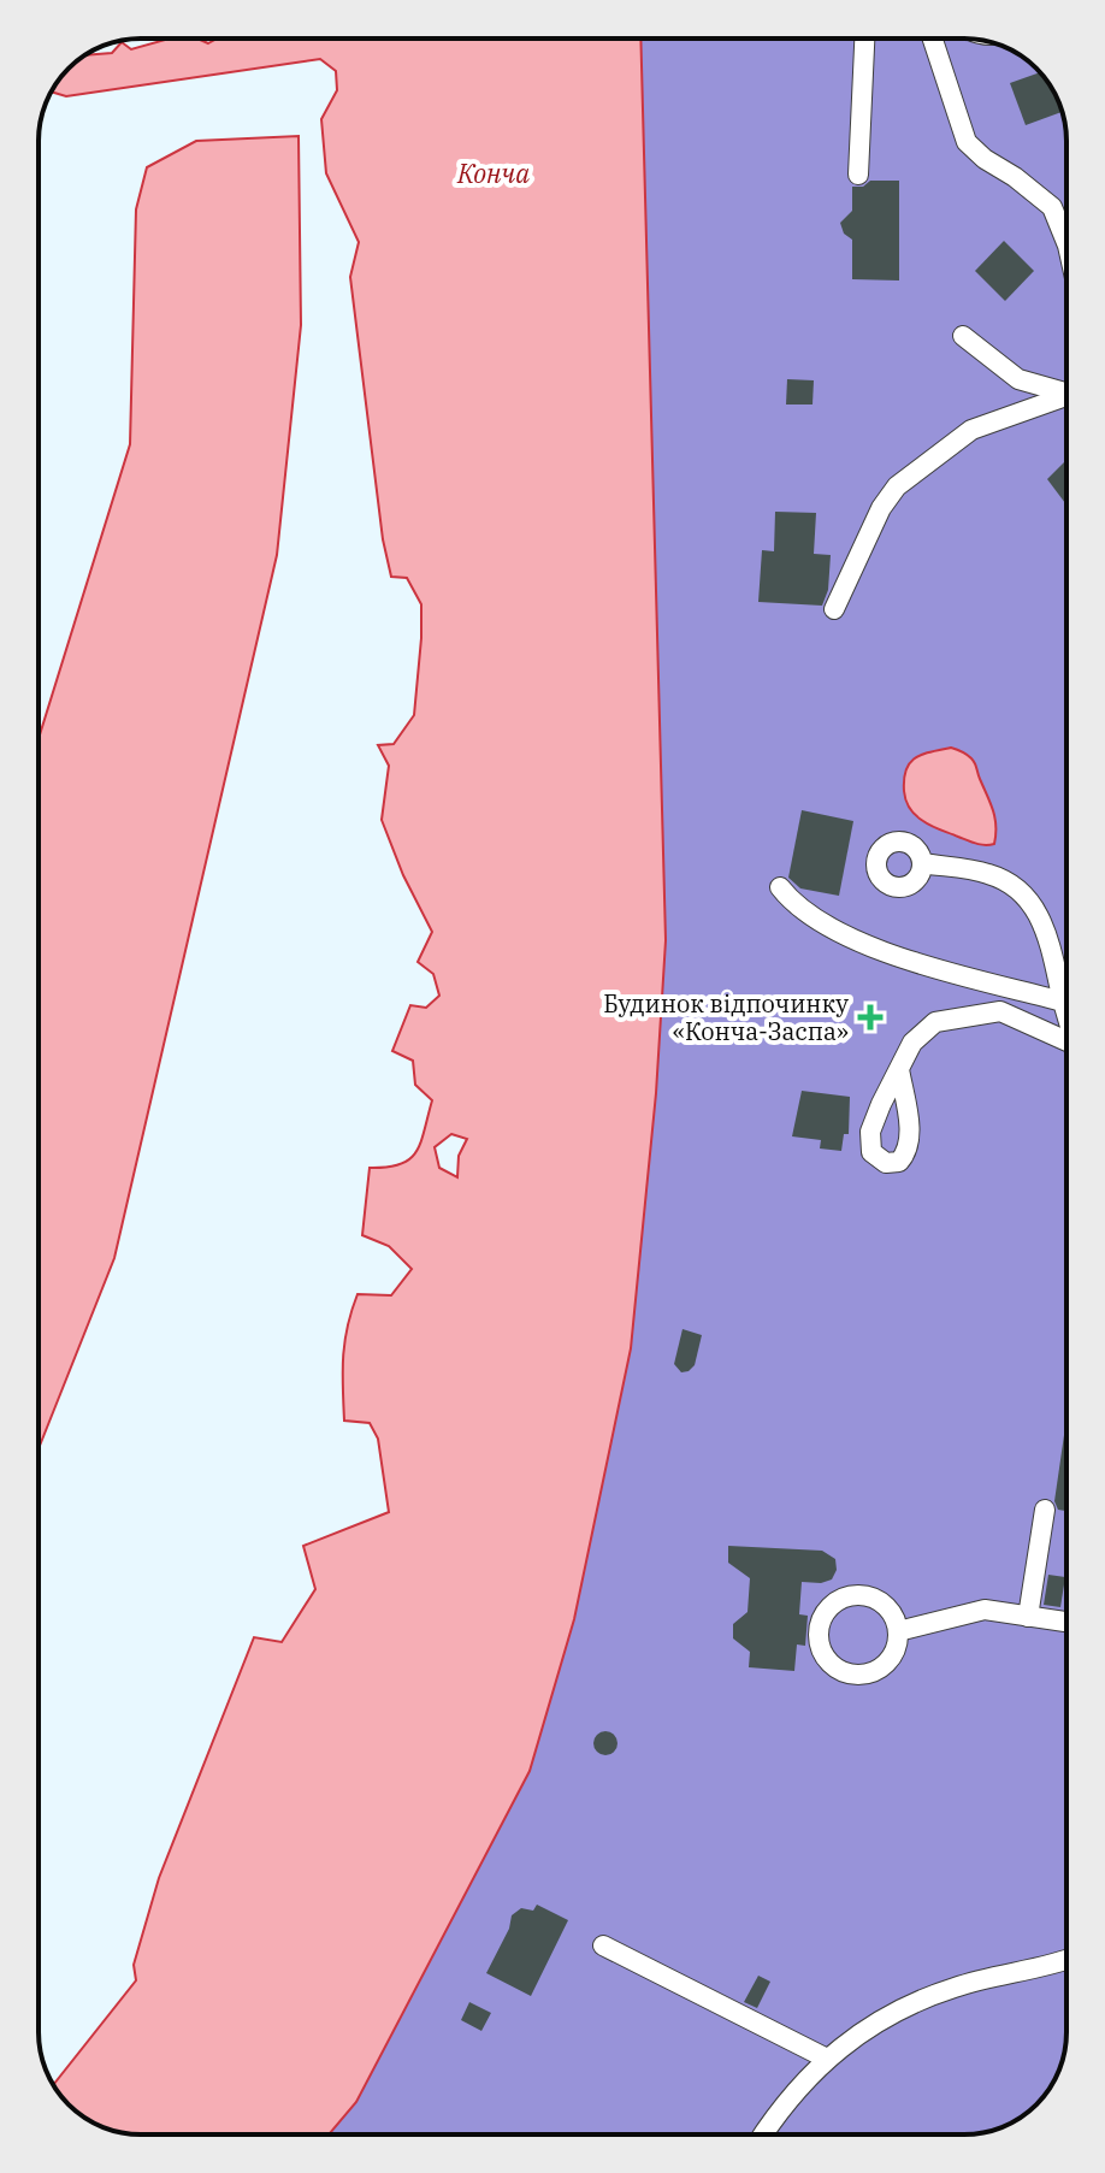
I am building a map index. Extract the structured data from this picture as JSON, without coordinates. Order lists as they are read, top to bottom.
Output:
{
  "water": ["Конча"],
  "places": {
    "health": ["Будинок відпочинку «Конча-Заспа»"]
  }
}
